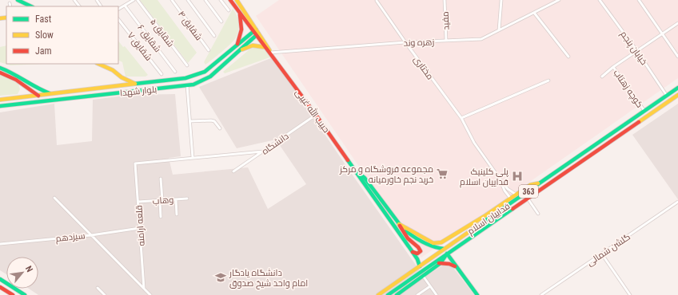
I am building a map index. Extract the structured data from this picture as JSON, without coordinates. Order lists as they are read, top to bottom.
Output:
{
  "streets": {
    "main road": [
      "بلوار شهدا",
      "حبیب الله غیبی",
      "363",
      "فداییان اسلام"
    ],
    "street": [
      "مفید",
      "شقایق ۴",
      "شقایق ۵",
      "شقایق ۶",
      "زهره وند",
      "شقایق ۷",
      "خیابان پنجم",
      "مختاری",
      "کوچه زهتاب",
      "دانشگاه",
      "وهاب",
      "قلعه ارامنه",
      "سیزدهم",
      "گلشن شمالی"
    ]
  },
  "crossings": [
    ["مفید", "زهره وند"],
    ["زهره وند", "مختاری"],
    ["زهره وند", "حبیب الله غیبی"],
    ["خیابان پنجم", "فداییان اسلام"],
    ["کوچه زهتاب", "فداییان اسلام"],
    ["بلوار شهدا", "حبیب الله غیبی"],
    ["حبیب الله غیبی", "دانشگاه"],
    ["حبیب الله غیبی", "فداییان اسلام"],
    ["وهاب", "قلعه ارامنه"],
    ["قلعه ارامنه", "سیزدهم"]
  ],
  "places": {
    "supermarket": ["مجموعه فروشگاه و مرکز خرید نجم خاورمیانه"],
    "hospital": ["پلی کلینیک فداییان اسلام"],
    "school or university": ["دانشگاه یادگار امام واحد شیخ صدوق"]
  },
  "legend": ["Fast", "Slow", "Jam"],
  "north": "top right"
}
